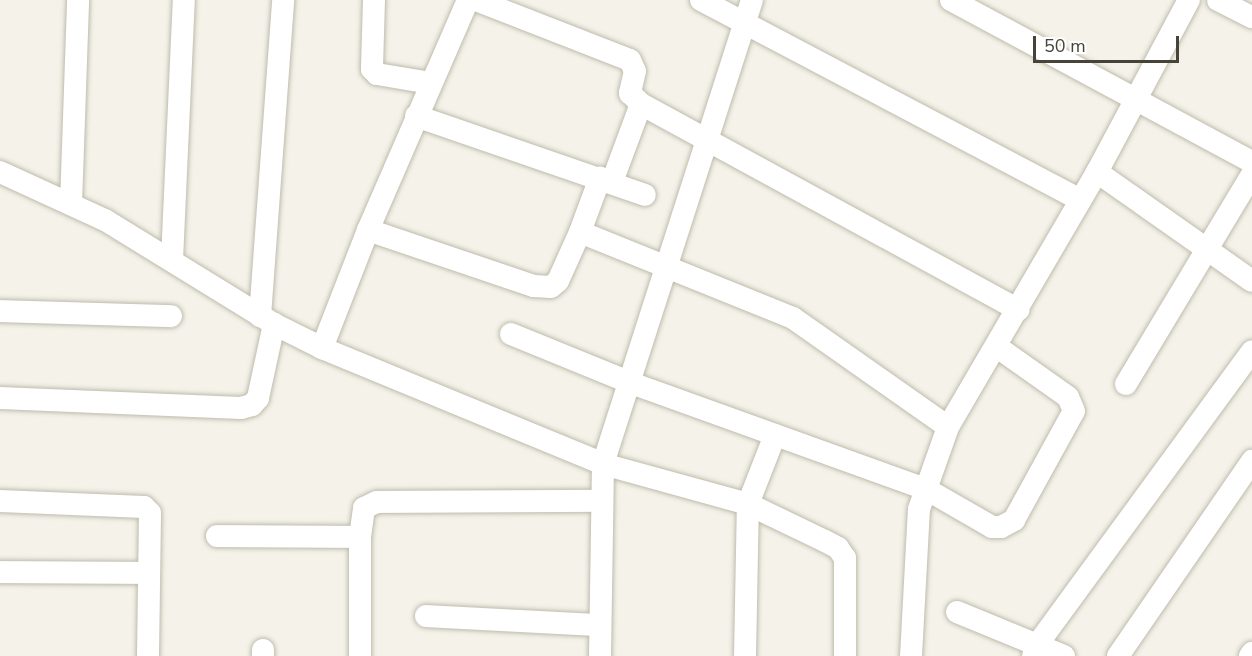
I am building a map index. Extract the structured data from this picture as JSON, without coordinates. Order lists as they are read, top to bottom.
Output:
{
  "scale_bar": "50 m"
}
